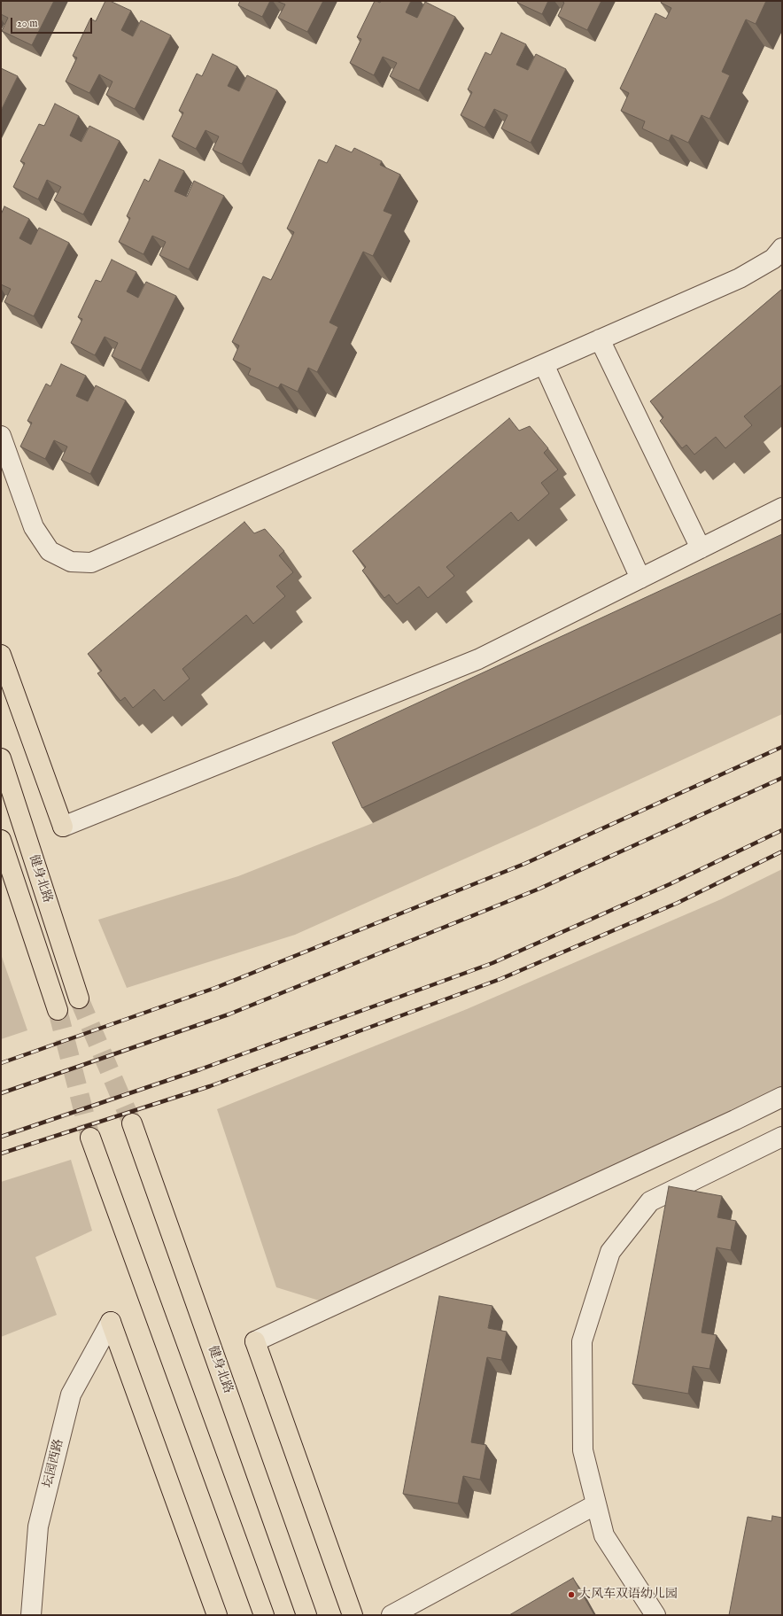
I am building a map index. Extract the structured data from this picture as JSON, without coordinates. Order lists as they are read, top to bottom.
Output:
{
  "streets": {
    "main road": ["健身北路"],
    "street": ["坛园西路"]
  },
  "places": ["大风车双语幼儿园"],
  "scale_bar": "20 m"
}
